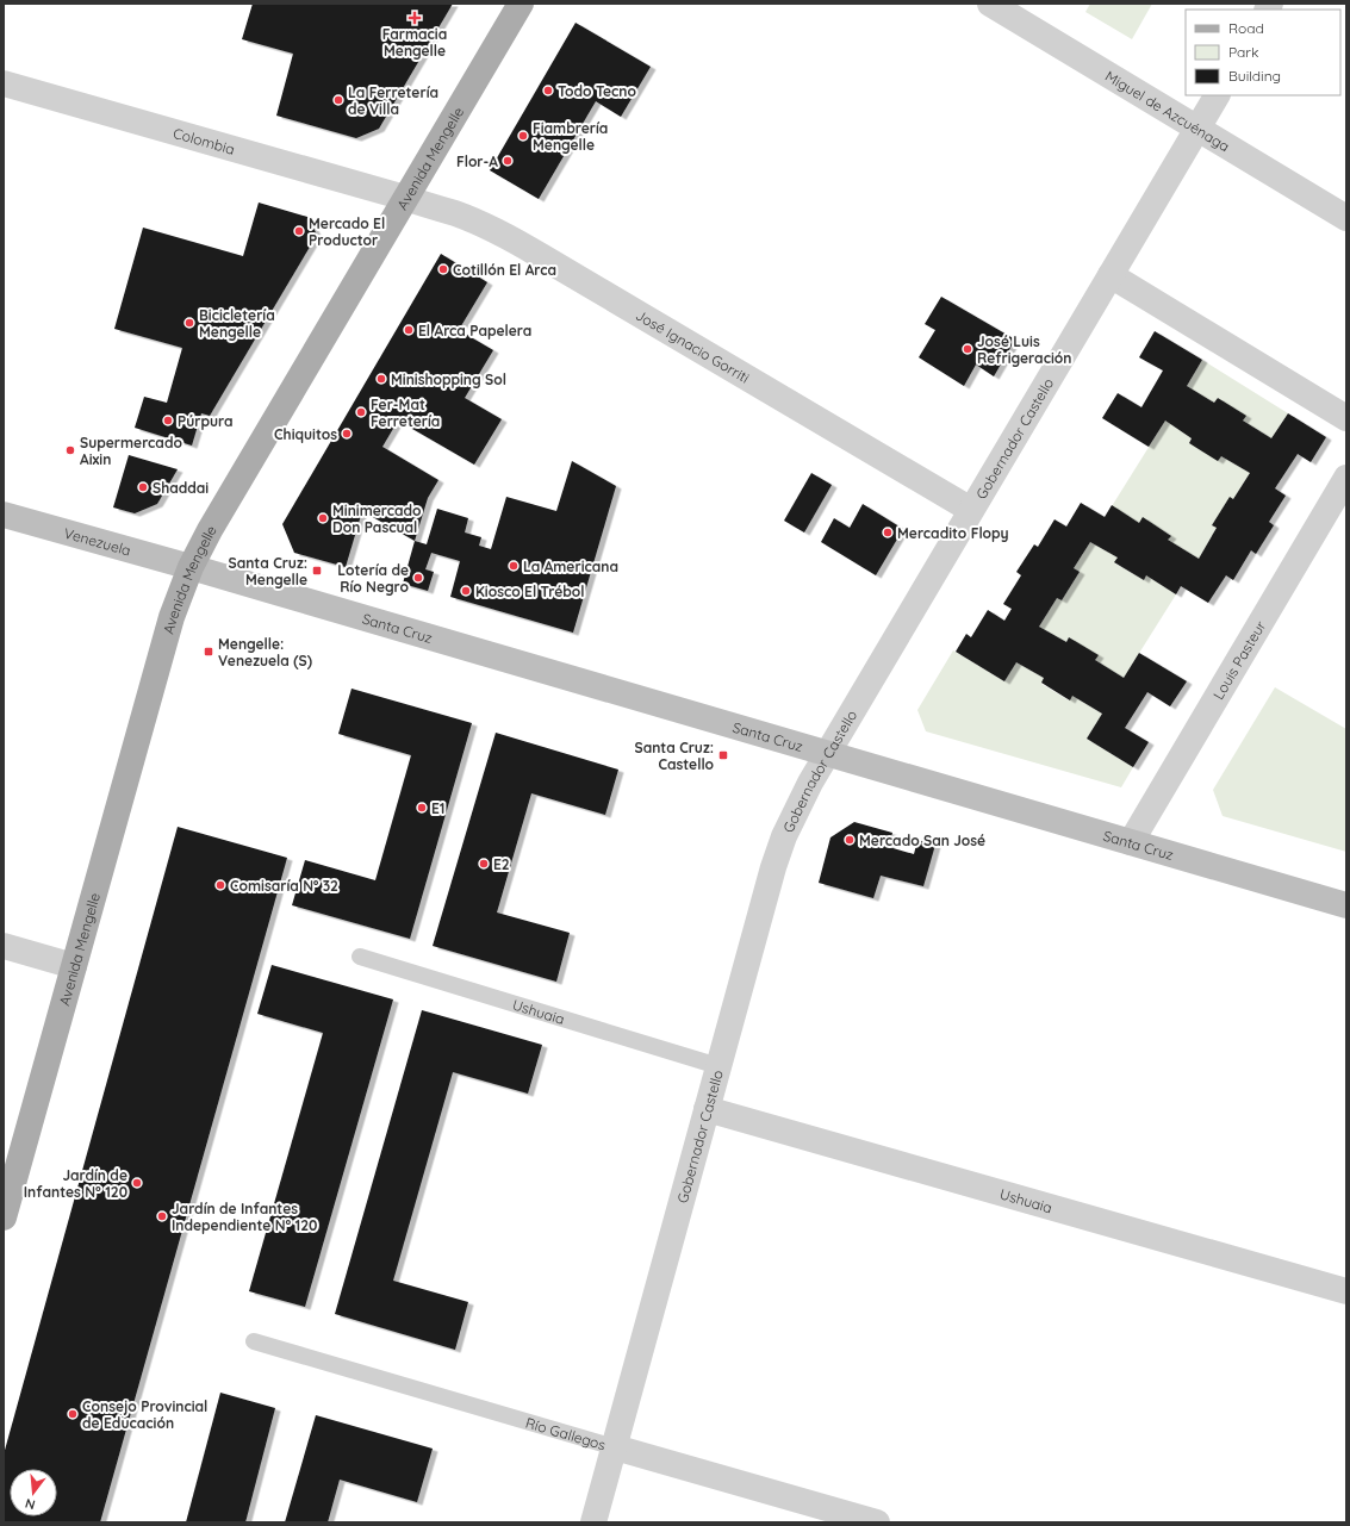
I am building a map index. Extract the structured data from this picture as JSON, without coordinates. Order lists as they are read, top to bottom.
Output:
{
  "streets": {
    "main road": ["Avenida Mengelle", "Venezuela", "Santa Cruz"],
    "street": [
      "Miguel de Azcuénaga",
      "Colombia",
      "José Ignacio Gorriti",
      "Gobernador Castello",
      "Louis Pasteur",
      "Ushuaia",
      "Río Gallegos"
    ]
  },
  "crossings": [
    ["Miguel de Azcuénaga", "Gobernador Castello"],
    ["Colombia", "Avenida Mengelle"],
    ["Colombia", "José Ignacio Gorriti"],
    ["Avenida Mengelle", "José Ignacio Gorriti"],
    ["Avenida Mengelle", "Venezuela"],
    ["Avenida Mengelle", "Santa Cruz"],
    ["José Ignacio Gorriti", "Gobernador Castello"],
    ["Gobernador Castello", "Santa Cruz"],
    ["Gobernador Castello", "Ushuaia"],
    ["Gobernador Castello", "Río Gallegos"],
    ["Venezuela", "Santa Cruz"],
    ["Santa Cruz", "Louis Pasteur"]
  ],
  "places": {
    "health": ["Farmacia Mengelle"],
    "other": [
      "Todo Tecno",
      "La Ferretería de Villa",
      "Fiambrería Mengelle",
      "Flor-A",
      "Mercado El Productor",
      "Cotillón El Arca",
      "Bicicletería Mengelle",
      "El Arca Papelera",
      "José Luis Refrigeración",
      "Minishopping Sol",
      "Fer-Mat Ferretería",
      "Púrpura",
      "Chiquitos",
      "Supermercado Aixin",
      "Shaddai",
      "Minimercado Don Pascual",
      "Mercadito Flopy",
      "La Americana",
      "Lotería de Río Negro",
      "Kiosco El Trébol",
      "E1",
      "Mercado San José",
      "E2",
      "Comisaría Nº 32",
      "Jardín de Infantes N° 120",
      "Jardín de Infantes Independiente N° 120",
      "Consejo Provincial de Educación"
    ],
    "transit": ["Santa Cruz: Mengelle", "Mengelle: Venezuela (S)", "Santa Cruz: Castello"]
  },
  "legend": ["Road", "Park", "Building"],
  "north": "bottom"
}
